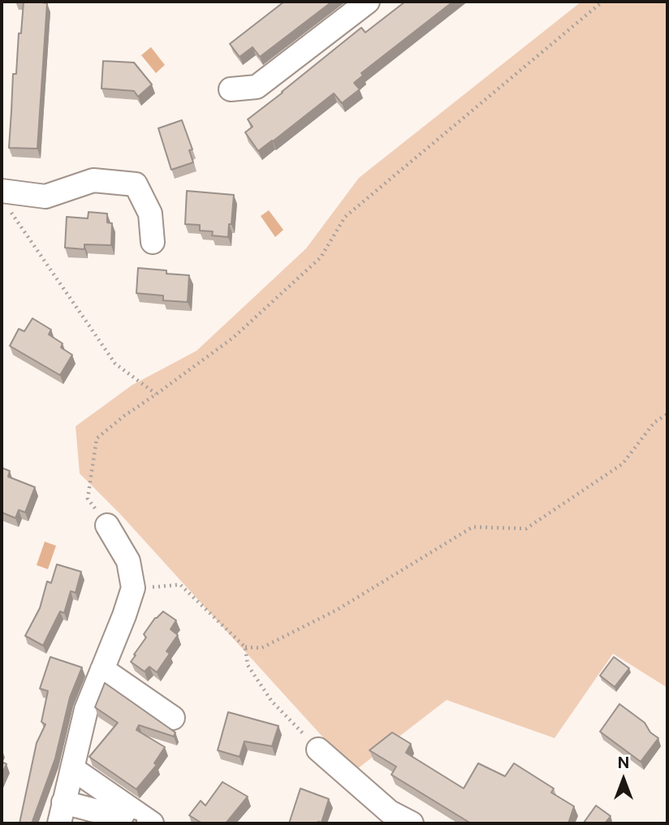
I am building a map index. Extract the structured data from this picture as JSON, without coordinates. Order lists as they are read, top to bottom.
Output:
{
  "north": "top"
}
